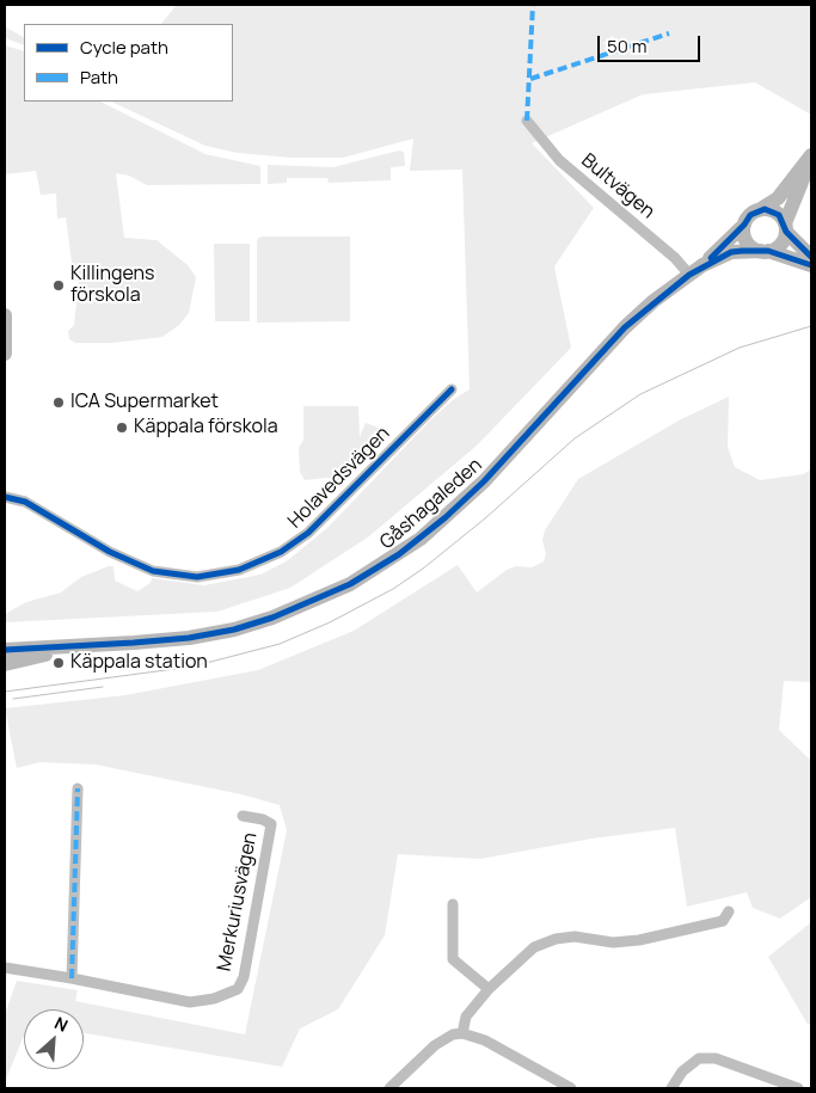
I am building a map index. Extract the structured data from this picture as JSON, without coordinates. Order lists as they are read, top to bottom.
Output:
{
  "streets": {
    "main road": ["Gåshagaleden"],
    "street": ["Bultvägen", "Holavedsvägen", "Merkuriusvägen"]
  },
  "crossings": [
    ["Bultvägen", "Gåshagaleden"]
  ],
  "places": [
    "Killingens förskola",
    "ICA Supermarket",
    "Käppala förskola",
    "Käppala station"
  ],
  "legend": ["Cycle path", "Path"],
  "scale_bar": "50 m",
  "north": "top right"
}
